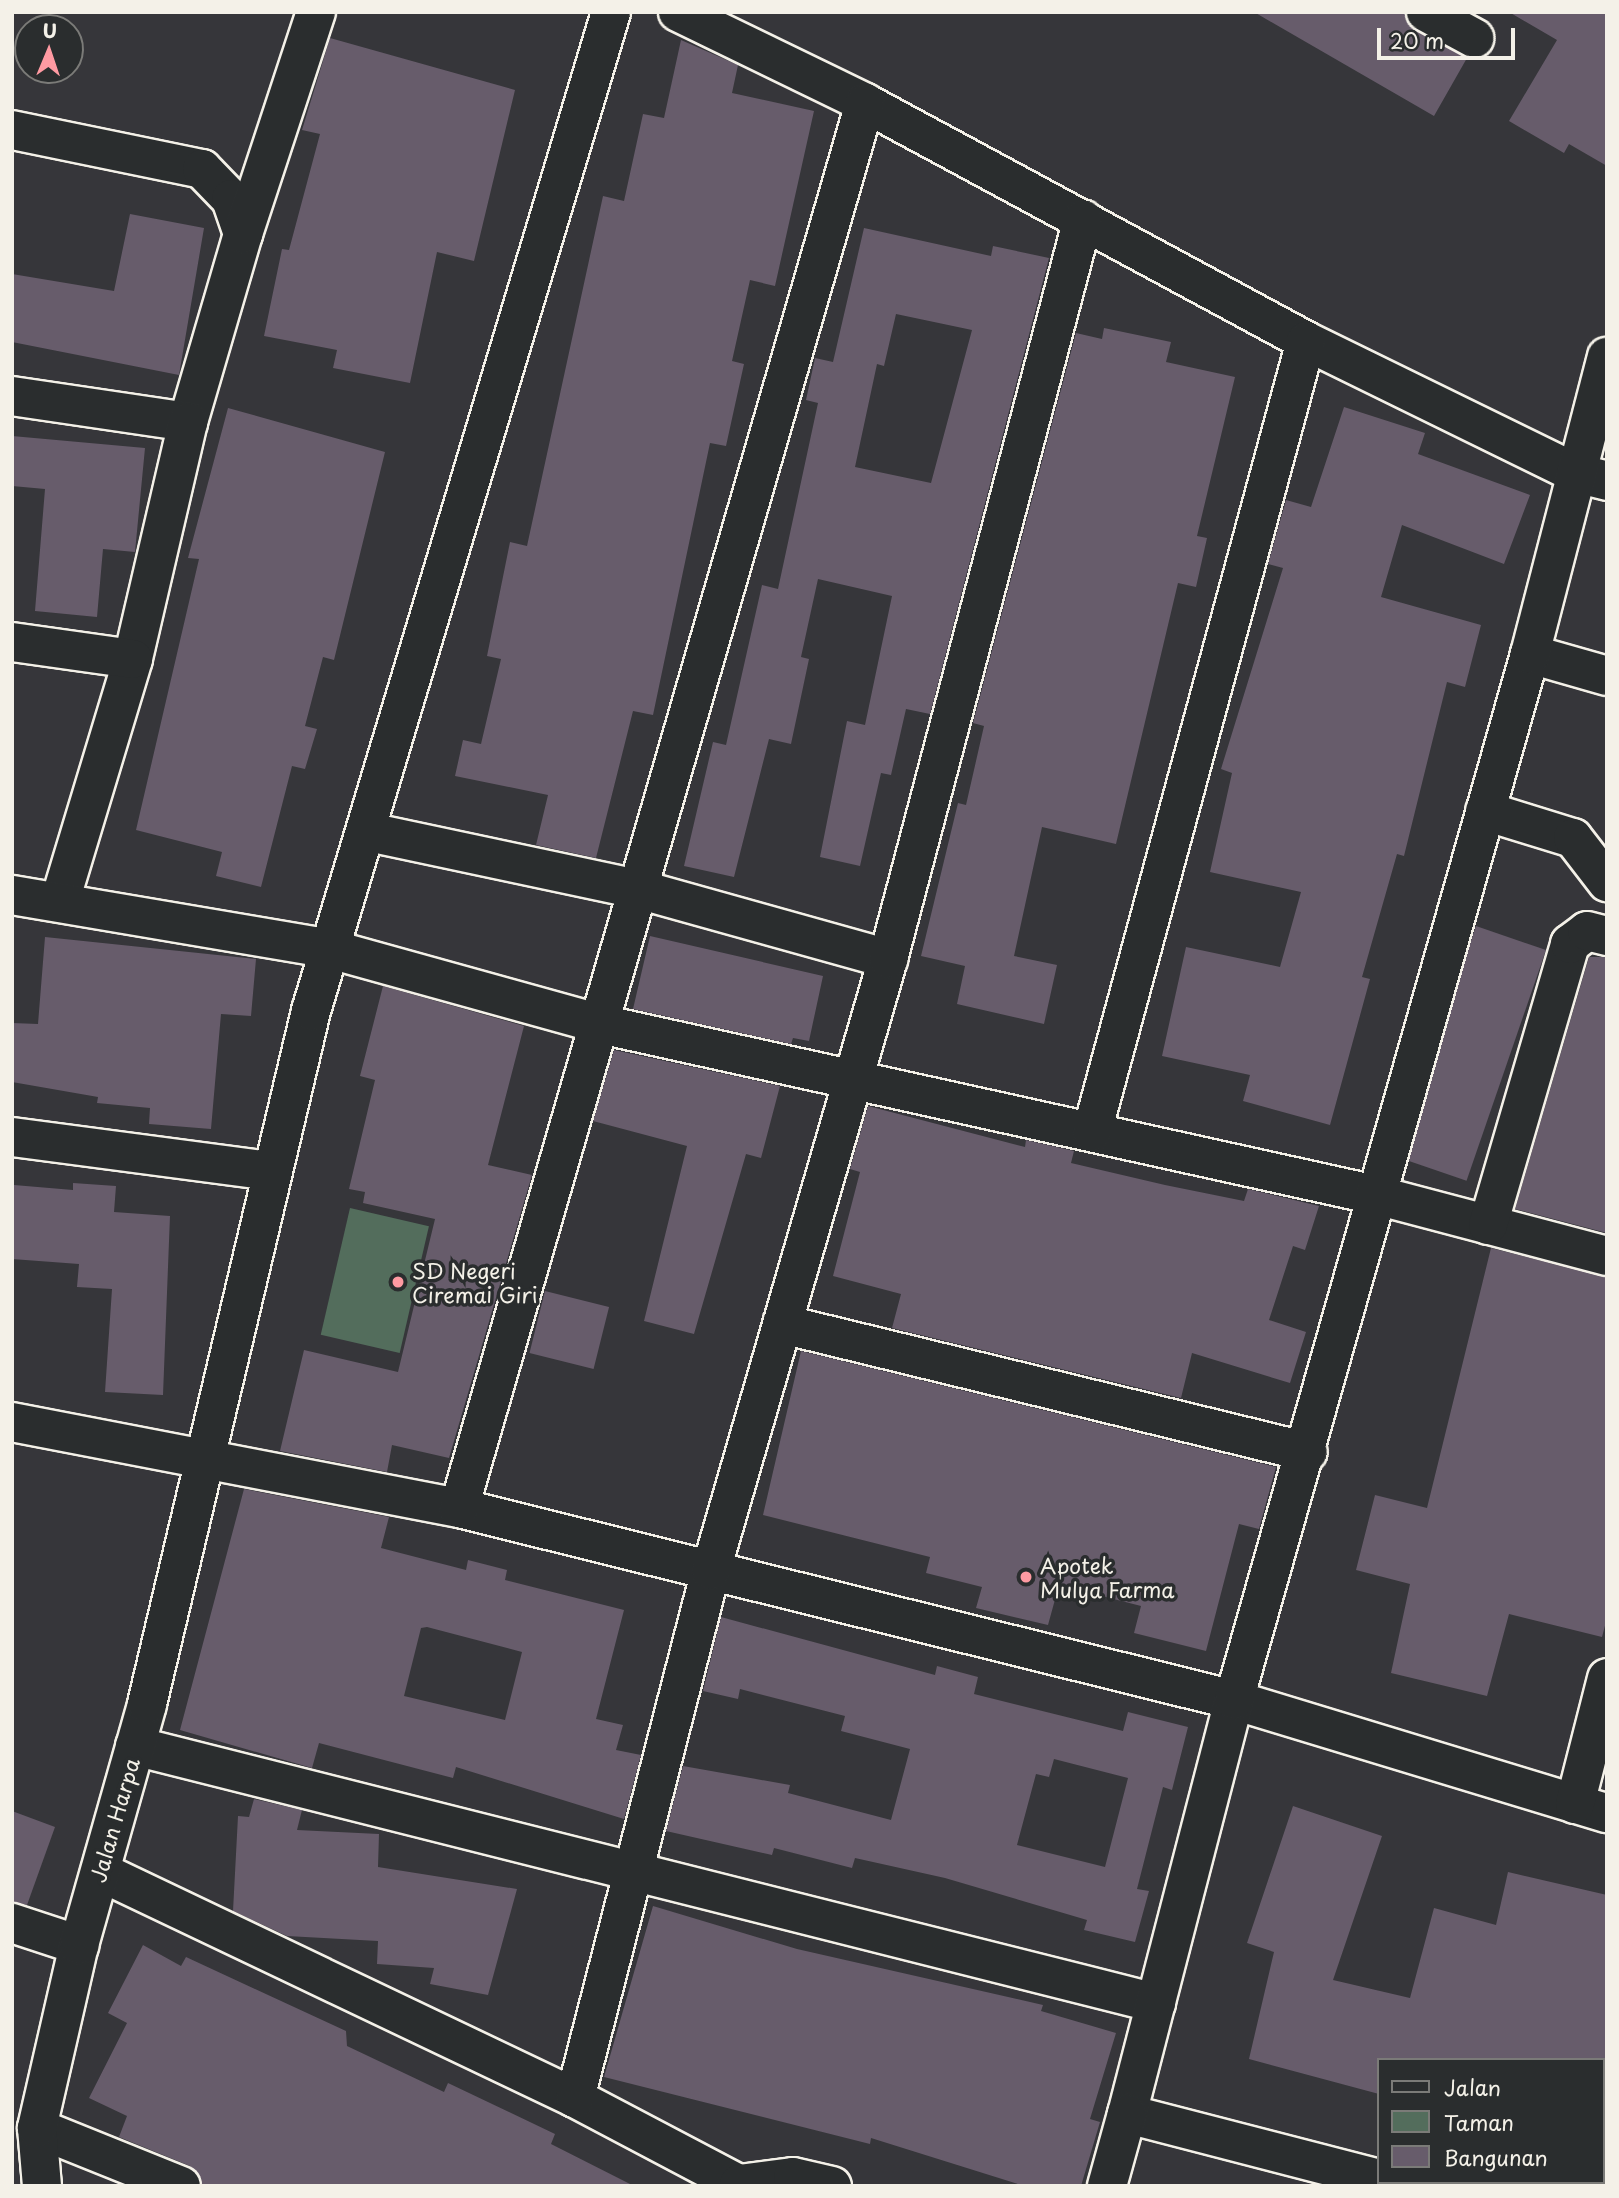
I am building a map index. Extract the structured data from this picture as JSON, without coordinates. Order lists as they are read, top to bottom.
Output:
{
  "streets": {
    "street": ["Jalan Harpa"]
  },
  "places": ["SD Negeri Ciremai Giri", "Apotek Mulya Farma"],
  "legend": ["Jalan", "Taman", "Bangunan"],
  "scale_bar": "20 m",
  "north": "top"
}
